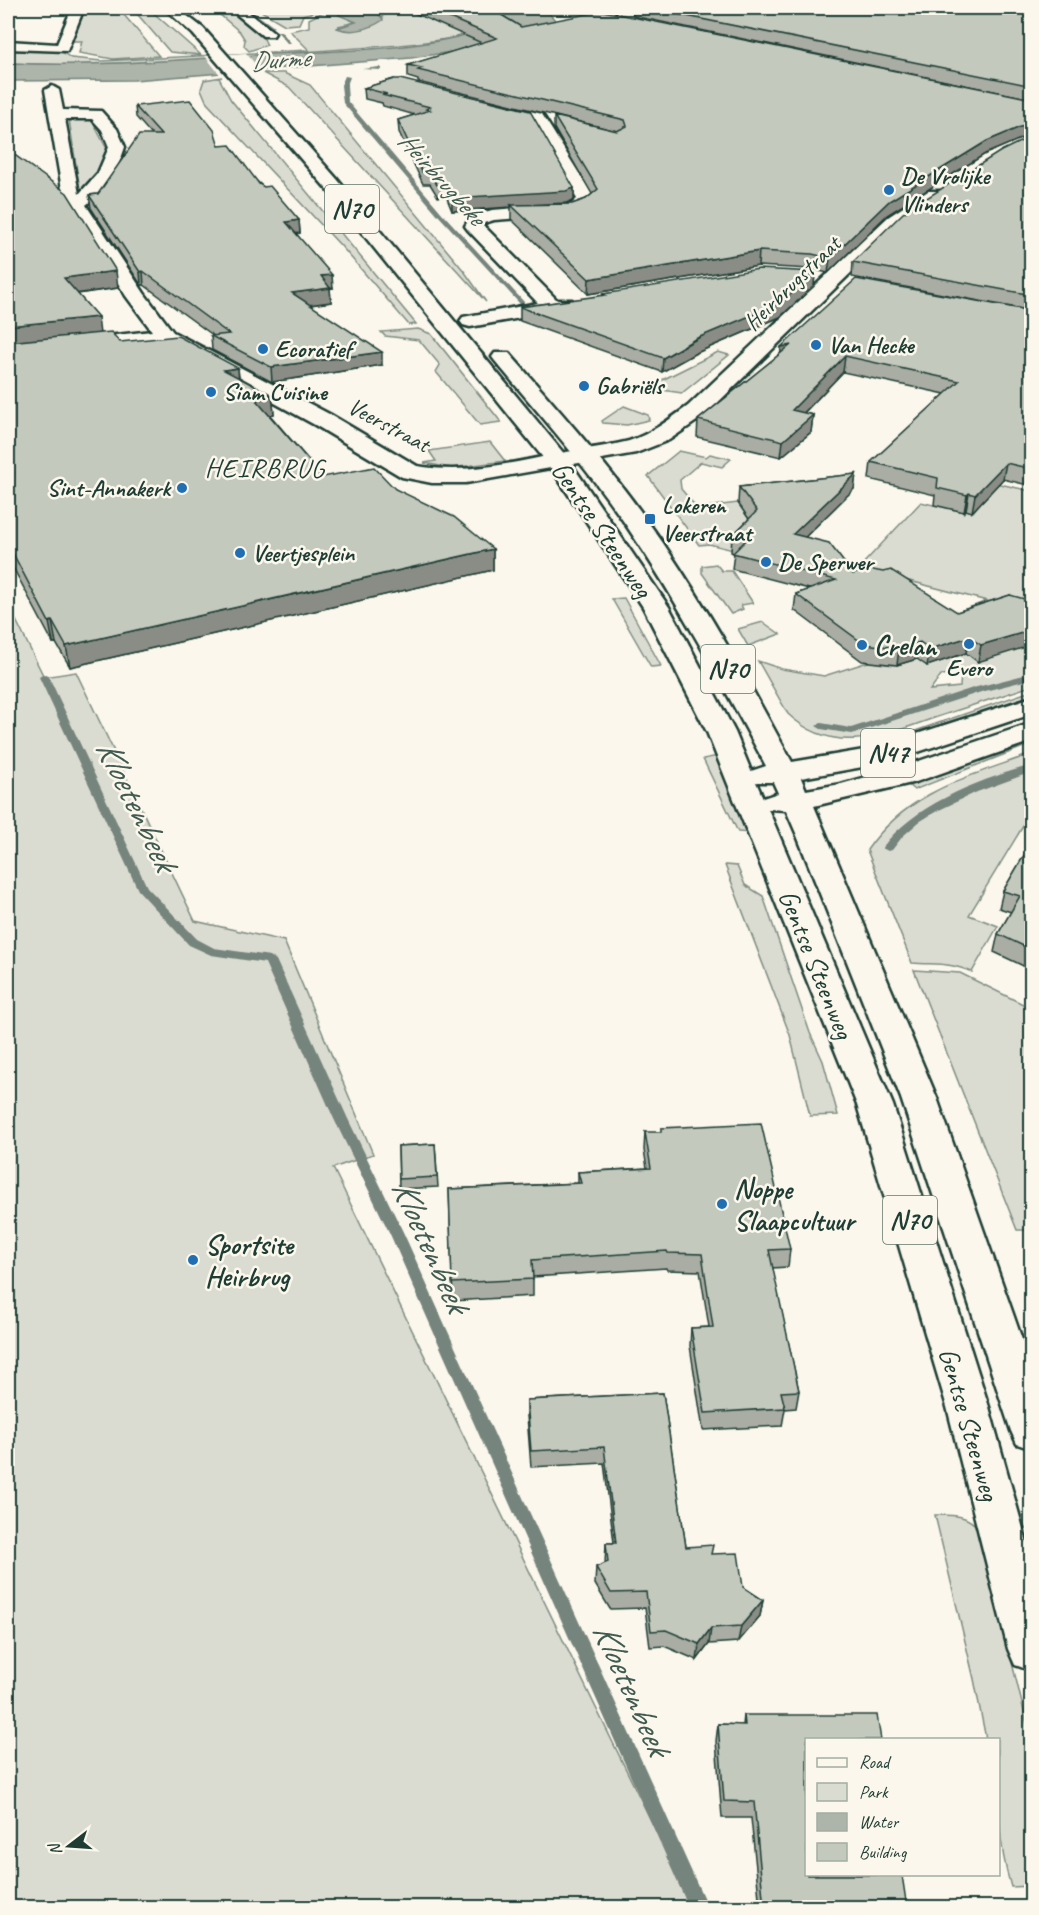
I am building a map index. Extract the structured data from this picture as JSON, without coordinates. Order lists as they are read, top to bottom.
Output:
{
  "streets": {
    "main road": [
      "N70",
      "Heirbrugstraat",
      "Veerstraat",
      "Gentse Steenweg",
      "N47"
    ]
  },
  "crossings": [
    ["N70", "Gentse Steenweg"],
    ["Heirbrugstraat", "Veerstraat"],
    ["Heirbrugstraat", "Gentse Steenweg"],
    ["Veerstraat", "Gentse Steenweg"],
    ["Gentse Steenweg", "N47"]
  ],
  "districts": ["HEIRBRUG"],
  "water": ["Durme", "Heirbrugbeke", "Kloetenbeek"],
  "places": {
    "other": [
      "De Vrolijke Vlinders",
      "Van Hecke",
      "Ecoratief",
      "Gabriëls",
      "Siam Cuisine",
      "Sint-Annakerk",
      "Veertjesplein",
      "De Sperwer",
      "Evero",
      "Crelan",
      "Noppe Slaapcultuur",
      "Sportsite Heirbrug"
    ],
    "transit": ["Lokeren Veerstraat"]
  },
  "legend": [
    "Road",
    "Park",
    "Water",
    "Building"
  ],
  "north": "left"
}
